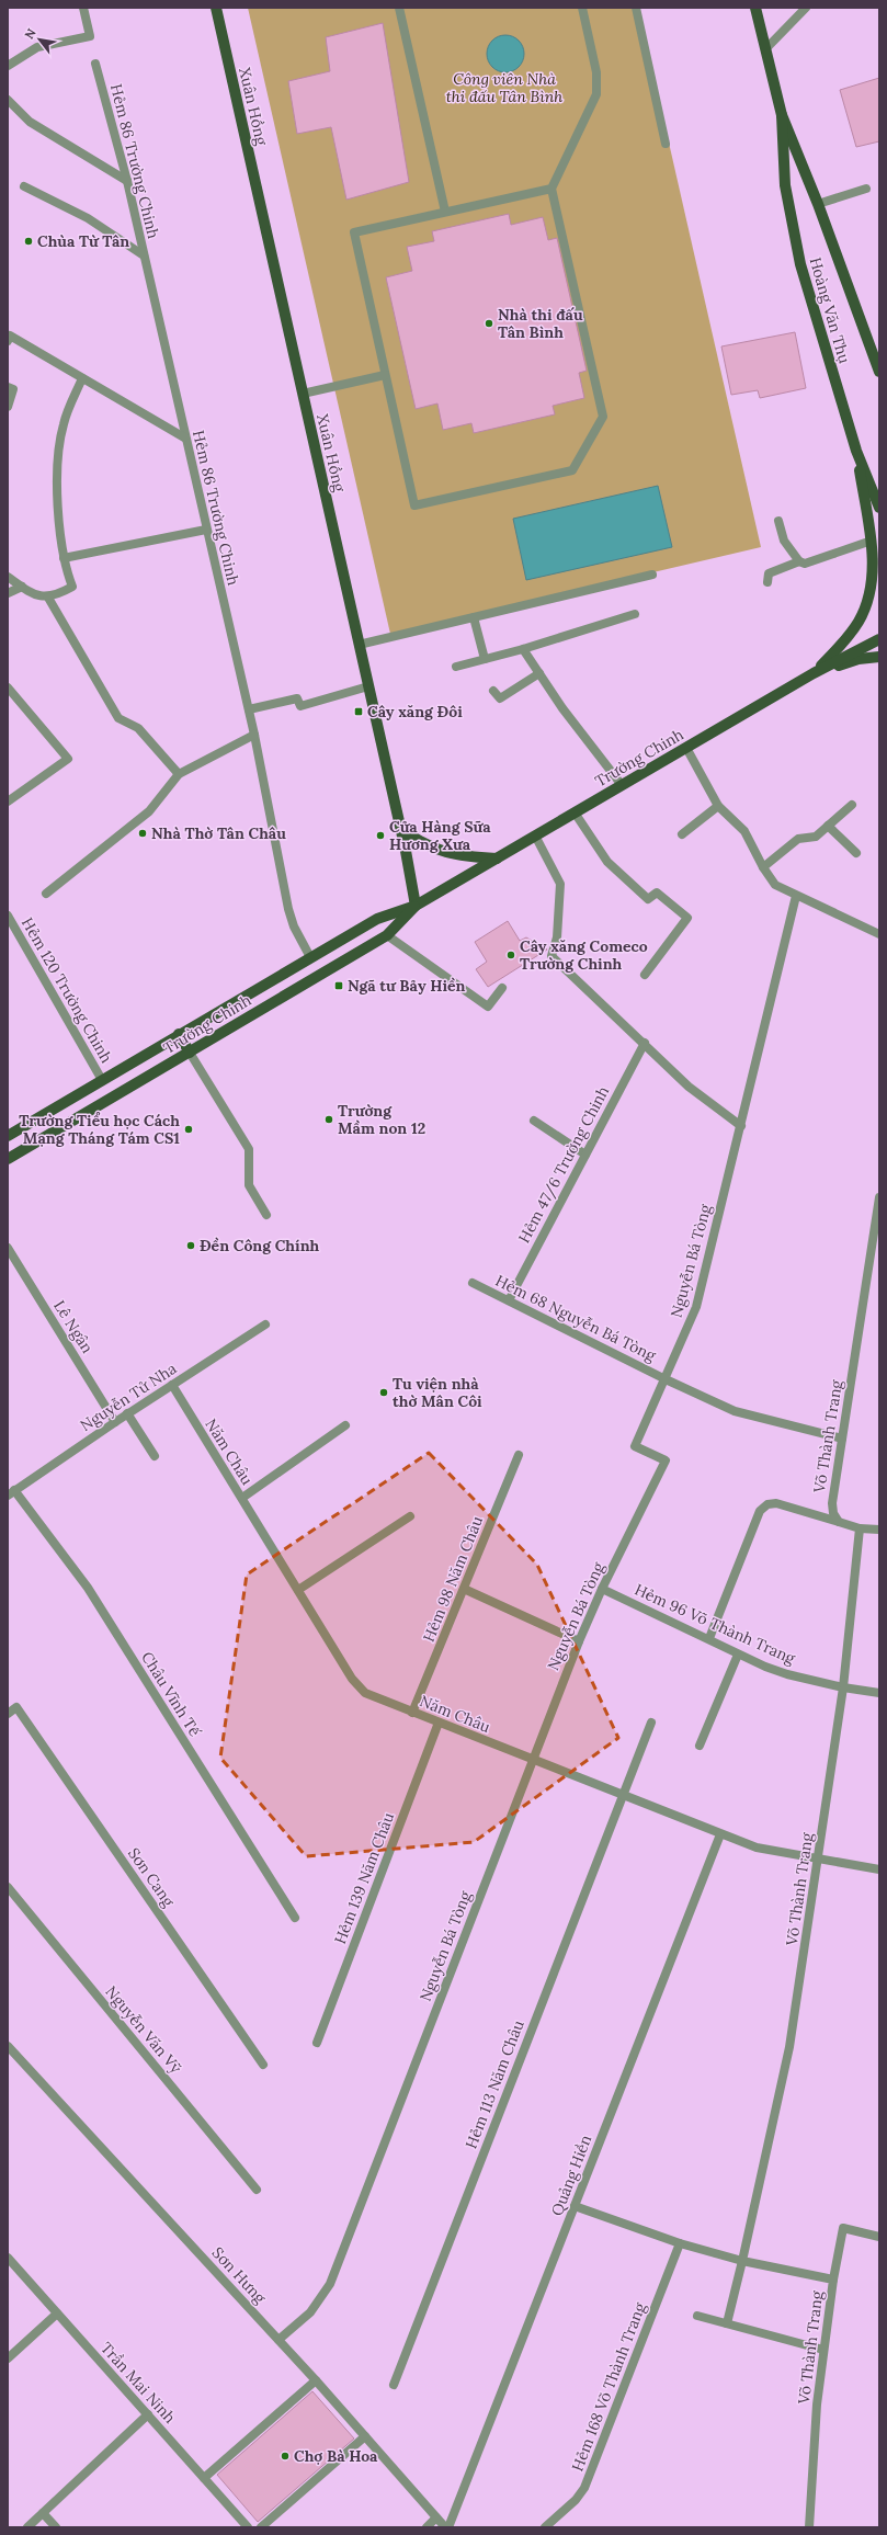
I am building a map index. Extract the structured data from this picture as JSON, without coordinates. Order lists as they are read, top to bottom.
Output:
{
  "streets": {
    "main road": ["Xuân Hồng", "Hoàng Văn Thụ", "Trường Chinh"],
    "street": [
      "Hẻm 86 Trường Chinh",
      "Hẻm 120 Trường Chinh",
      "Hẻm 47/6 Trường Chinh",
      "Nguyễn Bá Tòng",
      "Hẻm 68 Nguyễn Bá Tòng",
      "Lê Ngân",
      "Nguyễn Tử Nha",
      "Võ Thành Trang",
      "Năm Châu",
      "Hẻm 98 Năm Châu",
      "Hẻm 96 Võ Thành Trang",
      "Châu Vĩnh Tế",
      "Sơn Cang",
      "Hẻm 139 Năm Châu",
      "Nguyễn Văn Vỹ",
      "Hẻm 113 Năm Châu",
      "Quảng Hiền",
      "Sơn Hưng",
      "Trần Mai Ninh",
      "Hẻm 168 Võ Thành Trang"
    ]
  },
  "crossings": [
    ["Xuân Hồng", "Trường Chinh"],
    ["Hẻm 86 Trường Chinh", "Trường Chinh"],
    ["Trường Chinh", "Hẻm 120 Trường Chinh"],
    ["Hẻm 47/6 Trường Chinh", "Hẻm 68 Nguyễn Bá Tòng"],
    ["Nguyễn Bá Tòng", "Hẻm 68 Nguyễn Bá Tòng"],
    ["Nguyễn Bá Tòng", "Năm Châu"],
    ["Nguyễn Bá Tòng", "Hẻm 96 Võ Thành Trang"],
    ["Nguyễn Bá Tòng", "Sơn Hưng"],
    ["Hẻm 68 Nguyễn Bá Tòng", "Võ Thành Trang"],
    ["Lê Ngân", "Nguyễn Tử Nha"],
    ["Nguyễn Tử Nha", "Năm Châu"],
    ["Nguyễn Tử Nha", "Châu Vĩnh Tế"],
    ["Võ Thành Trang", "Năm Châu"],
    ["Võ Thành Trang", "Hẻm 96 Võ Thành Trang"],
    ["Năm Châu", "Hẻm 98 Năm Châu"],
    ["Năm Châu", "Hẻm 139 Năm Châu"],
    ["Năm Châu", "Hẻm 113 Năm Châu"],
    ["Năm Châu", "Quảng Hiền"]
  ],
  "parks": ["Công viên Nhà thi đấu Tân Bình"],
  "places": {
    "other": [
      "Chùa Từ Tân",
      "Nhà thi đấu Tân Bình",
      "Nhà Thờ Tân Châu",
      "Cửa Hàng Sữa Hương Xưa",
      "Cây xăng Comeco Trường Chinh",
      "Trường Mầm non 12",
      "Trường Tiểu học Cách Mạng Tháng Tám CS1",
      "Đền Công Chính",
      "Tu viện nhà thờ Mân Côi",
      "Chợ Bà Hoa"
    ],
    "transit": ["Cây xăng Đôi", "Ngã tư Bảy Hiền"]
  },
  "north": "top left"
}
